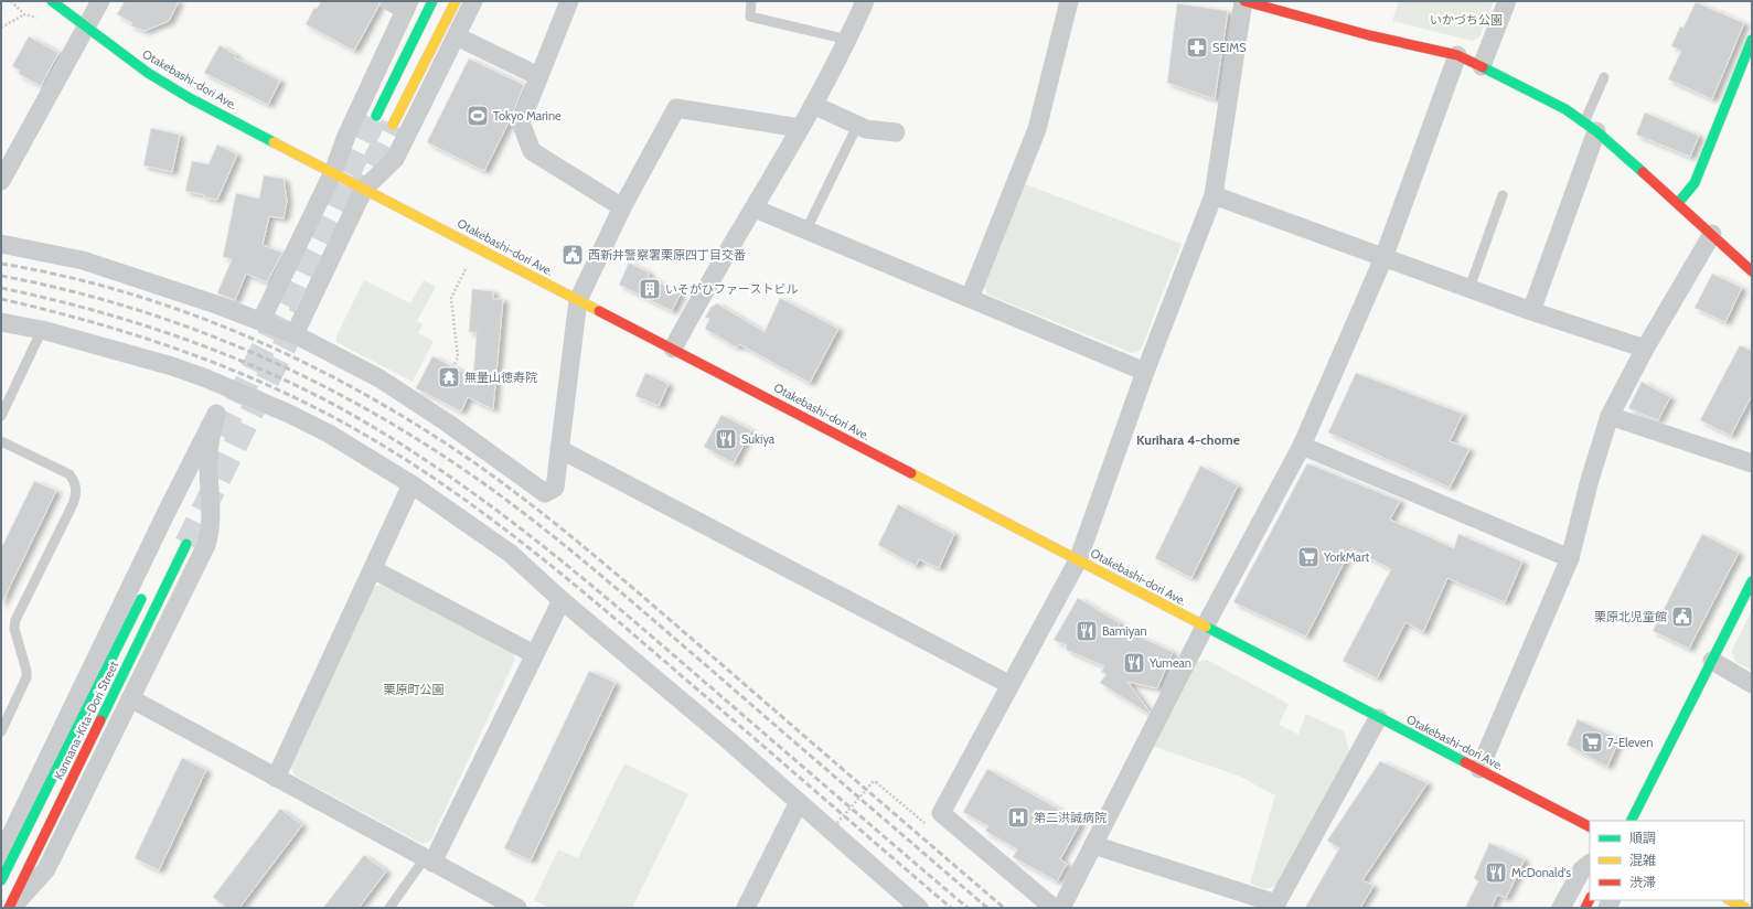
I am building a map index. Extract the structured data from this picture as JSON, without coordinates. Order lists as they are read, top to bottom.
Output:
{
  "streets": {
    "street": ["Otakebashi-dori Ave.", "Kannana-Kita-Dori Street"]
  },
  "districts": ["Kurihara 4-chome"],
  "parks": ["いかづち公園", "栗原町公園"],
  "places": {
    "pharmacy": ["SEIMS"],
    "sports": ["Tokyo Marine"],
    "public building": ["西新井警察署栗原四丁目交番", "栗原北児童館"],
    "building": ["いそがひファーストビル"],
    "temple": ["無量山徳寿院"],
    "restaurant": [
      "Sukiya",
      "Bamiyan",
      "Yumean",
      "McDonald's"
    ],
    "supermarket": ["YorkMart", "7-Eleven"],
    "hospital": ["第二洪誠病院"]
  },
  "legend": ["順調", "混雑", "渋滞"]
}
